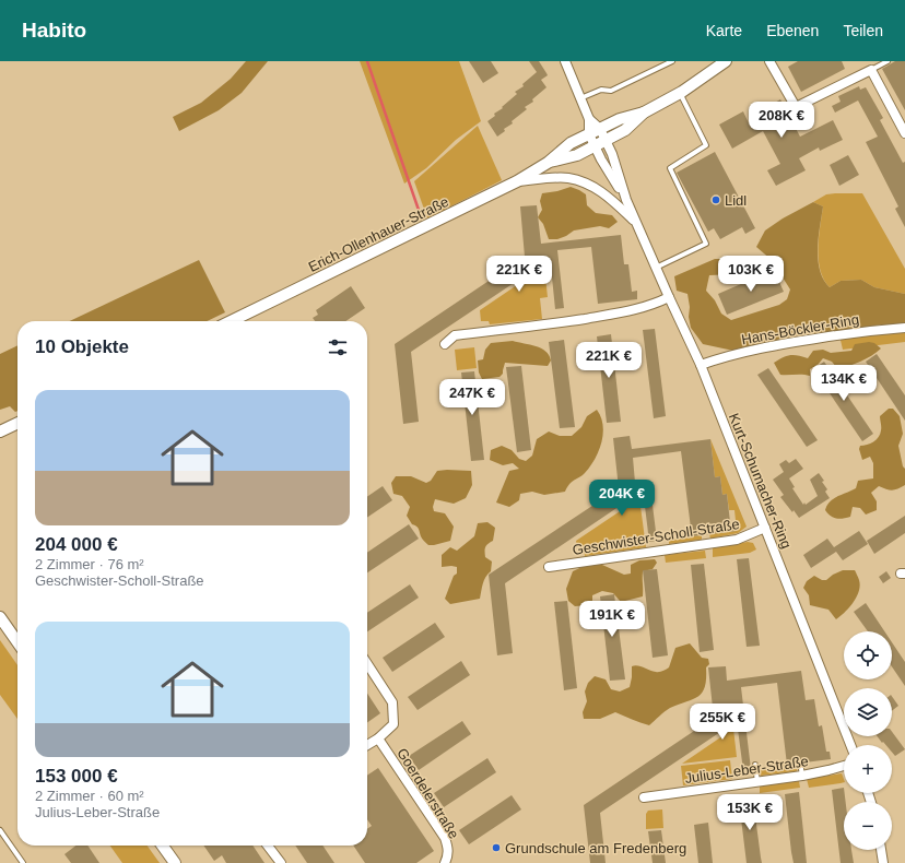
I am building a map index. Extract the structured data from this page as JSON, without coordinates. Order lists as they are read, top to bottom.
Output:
{
  "streets": {
    "street": [
      "Erich-Ollenhauer-Straße",
      "Hans-Böckler-Ring",
      "Kurt-Schumacher-Ring",
      "Geschwister-Scholl-Straße",
      "Julius-Leber-Straße",
      "Goerdelerstraße"
    ]
  },
  "crossings": [
    ["Erich-Ollenhauer-Straße", "Kurt-Schumacher-Ring"],
    ["Hans-Böckler-Ring", "Kurt-Schumacher-Ring"],
    ["Kurt-Schumacher-Ring", "Geschwister-Scholl-Straße"]
  ],
  "places": ["Lidl", "Grundschule am Fredenberg"],
  "page": {
    "header": "Habito",
    "nav": ["Karte", "Ebenen", "Teilen"],
    "price": [
      "208K €",
      "221K €",
      "103K €",
      "221K €",
      "134K €",
      "247K €",
      "204K €",
      "191K €",
      "255K €",
      "153K €"
    ],
    "heading": "10 Objekte",
    "list": [
      {
        "name": "204 000 €",
        "note": "2 Zimmer · 76 m² · Geschwister-Scholl-Straße"
      },
      {
        "name": "153 000 €",
        "note": "2 Zimmer · 60 m² · Julius-Leber-Straße"
      }
    ],
    "map_buttons": ["+", "−"]
  }
}
